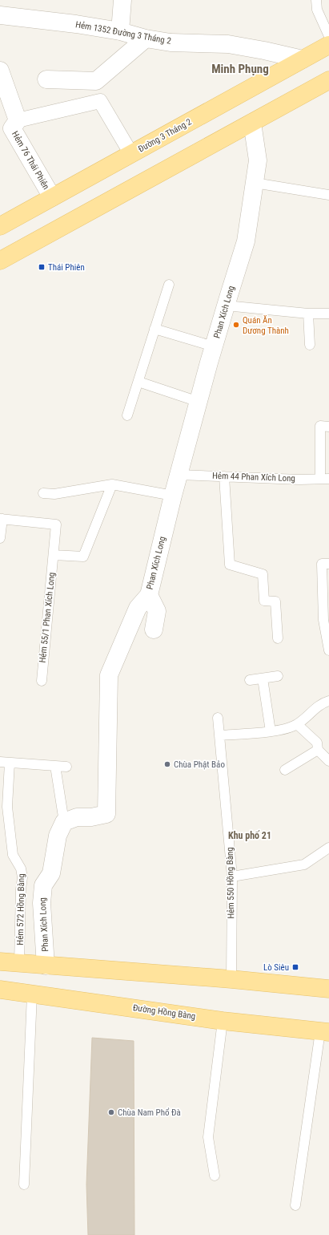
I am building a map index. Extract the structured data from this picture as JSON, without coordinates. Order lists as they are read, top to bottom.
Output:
{
  "streets": {
    "main road": ["Đường 3 Tháng 2", "Đường Hồng Bàng"],
    "street": ["Hẻm 1352 Đường 3 Tháng 2", "Hẻm 76 Thái Phiên", "Phan Xích Long"],
    "lane": [
      "Hẻm 44 Phan Xích Long",
      "Hẻm 55/1 Phan Xích Long",
      "Hẻm 550 Hồng Bàng",
      "Hẻm 572 Hồng Bàng"
    ]
  },
  "crossings": [
    ["Hẻm 1352 Đường 3 Tháng 2", "Đường 3 Tháng 2"],
    ["Đường 3 Tháng 2", "Hẻm 76 Thái Phiên"],
    ["Phan Xích Long", "Hẻm 44 Phan Xích Long"]
  ],
  "districts": ["Minh Phụng", "Khu phố 21"],
  "places": {
    "transit": ["Thái Phiên", "Lò Siêu"],
    "other": ["Quán Ăn Dương Thành", "Chùa Phật Bảo", "Chùa Nam Phổ Đà"]
  }
}
